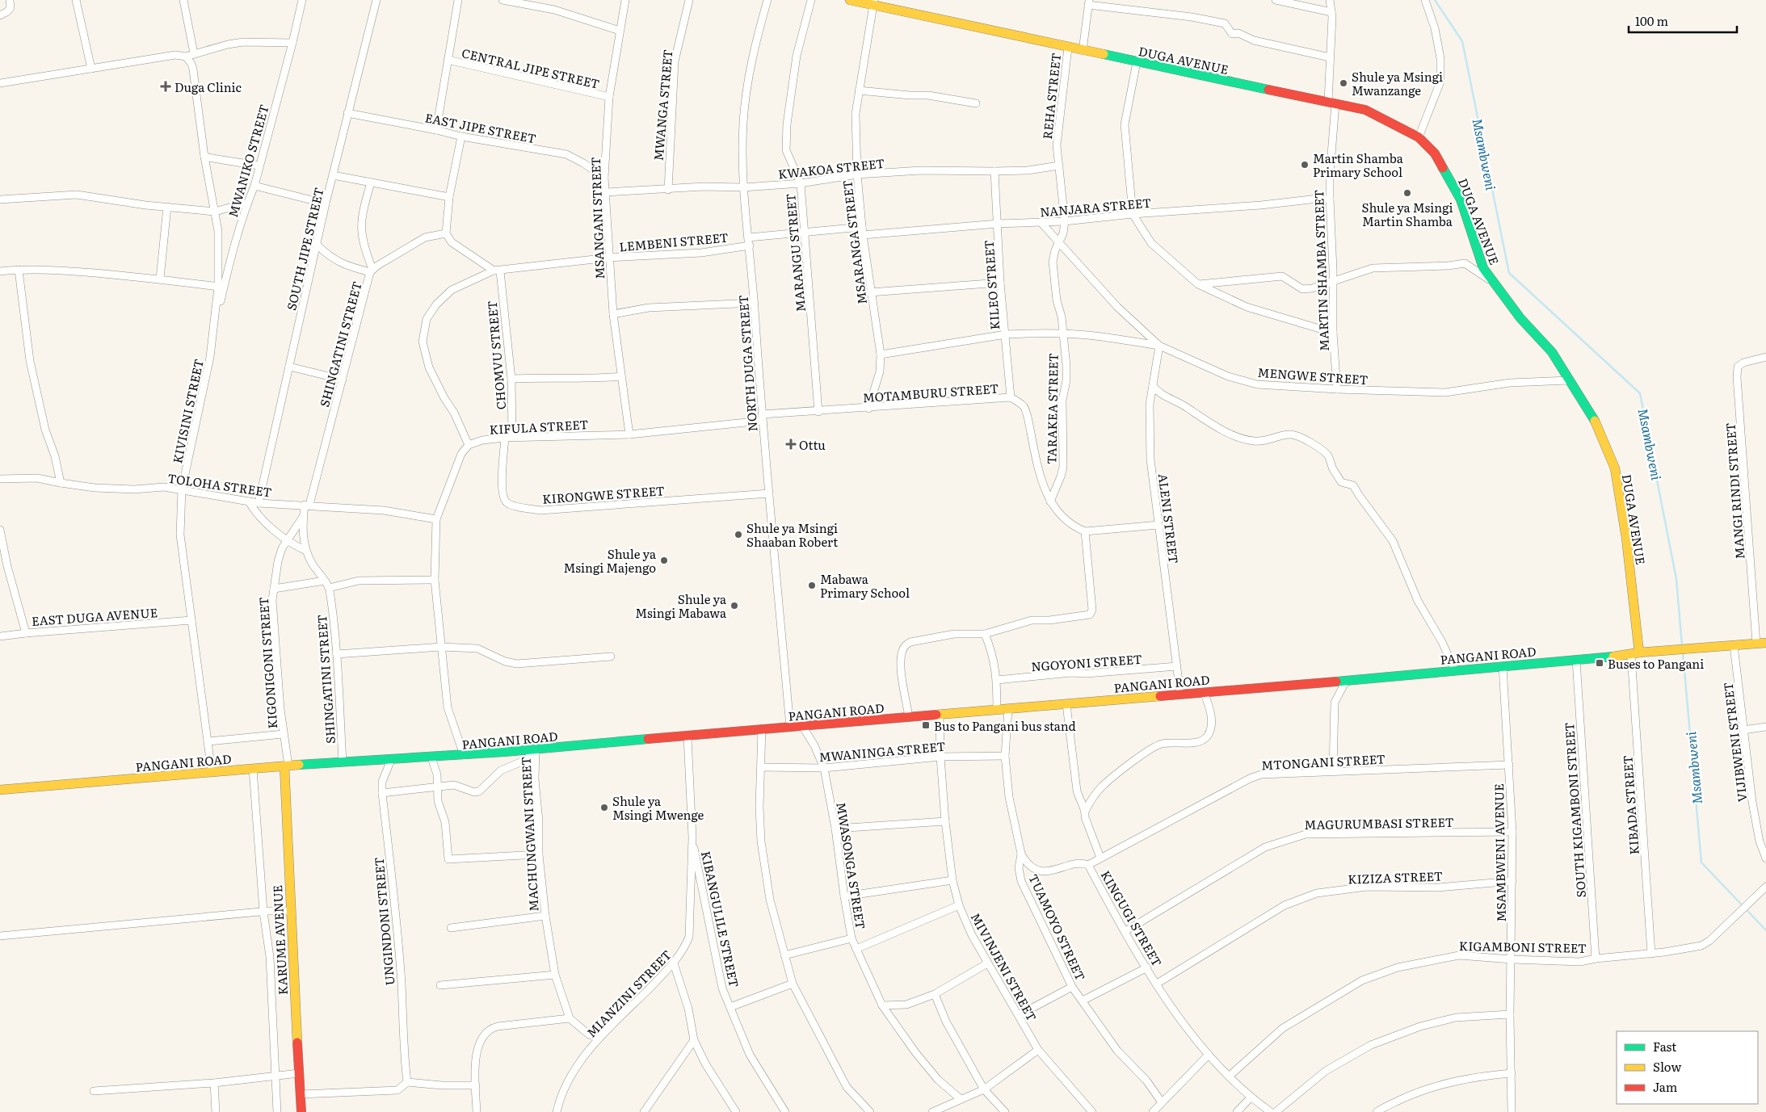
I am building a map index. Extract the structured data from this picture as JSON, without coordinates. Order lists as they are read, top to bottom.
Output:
{
  "streets": {
    "main road": ["DUGA AVENUE", "PANGANI ROAD", "KARUME AVENUE"],
    "street": [
      "CENTRAL JIPE STREET",
      "REHA STREET",
      "MWANGA STREET",
      "EAST JIPE STREET",
      "MWANIKO STREET",
      "KWAKOA STREET",
      "NANJARA STREET",
      "MSANGANI STREET",
      "LEMBENI STREET",
      "MSARANGA STREET",
      "SOUTH JIPE STREET",
      "MARANGU STREET",
      "MARTIN SHAMBA STREET",
      "KILEO STREET",
      "SHINGATINI STREET",
      "CHOMVU STREET",
      "NORTH DUGA STREET",
      "MENGWE STREET",
      "MOTAMBURU STREET",
      "TARAKEA STREET",
      "KIVISINI STREET",
      "KIFULA STREET",
      "TOLOHA STREET",
      "MANGI RINDI STREET",
      "KIRONGWE STREET",
      "ALENI STREET",
      "EAST DUGA AVENUE",
      "NGOYONI STREET",
      "KIGONIGONI STREET",
      "VIJIBWENI STREET",
      "MWANINGA STREET",
      "MTONGANI STREET",
      "KIBADA STREET",
      "SOUTH KIGAMBONI STREET",
      "MAGURUMBASI STREET",
      "MACHUNGWANI STREET",
      "MSAMBWENI AVENUE",
      "MWASONGA STREET",
      "KIZIZA STREET",
      "KINGUGI STREET",
      "KIBANGULILE STREET",
      "UNGINDONI STREET",
      "TUAMOYO STREET",
      "KIGAMBONI STREET",
      "MIVINJENI STREET",
      "MIANZINI STREET"
    ]
  },
  "crossings": [
    ["DUGA AVENUE", "REHA STREET"],
    ["DUGA AVENUE", "MSARANGA STREET"],
    ["DUGA AVENUE", "MARTIN SHAMBA STREET"],
    ["DUGA AVENUE", "MENGWE STREET"],
    ["DUGA AVENUE", "PANGANI ROAD"],
    ["DUGA AVENUE", "KIBADA STREET"],
    ["CENTRAL JIPE STREET", "MSANGANI STREET"],
    ["REHA STREET", "KWAKOA STREET"],
    ["REHA STREET", "NANJARA STREET"],
    ["REHA STREET", "MENGWE STREET"],
    ["REHA STREET", "TARAKEA STREET"],
    ["MWANGA STREET", "KWAKOA STREET"],
    ["EAST JIPE STREET", "MSANGANI STREET"],
    ["EAST JIPE STREET", "SOUTH JIPE STREET"],
    ["MWANIKO STREET", "KIVISINI STREET"],
    ["KWAKOA STREET", "MSANGANI STREET"],
    ["KWAKOA STREET", "MSARANGA STREET"],
    ["KWAKOA STREET", "MARANGU STREET"],
    ["KWAKOA STREET", "KILEO STREET"],
    ["KWAKOA STREET", "NORTH DUGA STREET"],
    ["NANJARA STREET", "MSARANGA STREET"],
    ["NANJARA STREET", "MARTIN SHAMBA STREET"],
    ["NANJARA STREET", "KILEO STREET"],
    ["NANJARA STREET", "MENGWE STREET"],
    ["MSANGANI STREET", "LEMBENI STREET"],
    ["MSANGANI STREET", "KIFULA STREET"],
    ["LEMBENI STREET", "CHOMVU STREET"],
    ["LEMBENI STREET", "NORTH DUGA STREET"],
    ["LEMBENI STREET", "KIFULA STREET"],
    ["MSARANGA STREET", "MOTAMBURU STREET"],
    ["SOUTH JIPE STREET", "TOLOHA STREET"],
    ["MARANGU STREET", "MOTAMBURU STREET"],
    ["MARTIN SHAMBA STREET", "MENGWE STREET"],
    ["KILEO STREET", "MOTAMBURU STREET"],
    ["SHINGATINI STREET", "TOLOHA STREET"],
    ["SHINGATINI STREET", "PANGANI ROAD"],
    ["SHINGATINI STREET", "KIGONIGONI STREET"],
    ["CHOMVU STREET", "KIFULA STREET"],
    ["CHOMVU STREET", "KIRONGWE STREET"],
    ["NORTH DUGA STREET", "MOTAMBURU STREET"],
    ["NORTH DUGA STREET", "KIFULA STREET"],
    ["NORTH DUGA STREET", "KIRONGWE STREET"],
    ["NORTH DUGA STREET", "PANGANI ROAD"],
    ["MENGWE STREET", "TARAKEA STREET"],
    ["MENGWE STREET", "ALENI STREET"],
    ["MOTAMBURU STREET", "TARAKEA STREET"],
    ["MOTAMBURU STREET", "KIFULA STREET"],
    ["KIVISINI STREET", "TOLOHA STREET"],
    ["KIVISINI STREET", "EAST DUGA AVENUE"],
    ["KIVISINI STREET", "PANGANI ROAD"],
    ["KIFULA STREET", "KIRONGWE STREET"],
    ["MANGI RINDI STREET", "PANGANI ROAD"],
    ["ALENI STREET", "PANGANI ROAD"],
    ["ALENI STREET", "NGOYONI STREET"],
    ["PANGANI ROAD", "KIGONIGONI STREET"],
    ["PANGANI ROAD", "VIJIBWENI STREET"],
    ["PANGANI ROAD", "KIBADA STREET"],
    ["PANGANI ROAD", "SOUTH KIGAMBONI STREET"],
    ["PANGANI ROAD", "MACHUNGWANI STREET"],
    ["PANGANI ROAD", "MSAMBWENI AVENUE"],
    ["PANGANI ROAD", "MWASONGA STREET"],
    ["PANGANI ROAD", "KINGUGI STREET"],
    ["PANGANI ROAD", "UNGINDONI STREET"],
    ["PANGANI ROAD", "KARUME AVENUE"],
    ["PANGANI ROAD", "MIVINJENI STREET"],
    ["PANGANI ROAD", "MIANZINI STREET"],
    ["KIGONIGONI STREET", "KARUME AVENUE"],
    ["MWANINGA STREET", "MWASONGA STREET"],
    ["MWANINGA STREET", "KINGUGI STREET"],
    ["MWANINGA STREET", "MIVINJENI STREET"],
    ["MTONGANI STREET", "MSAMBWENI AVENUE"],
    ["MTONGANI STREET", "KINGUGI STREET"],
    ["KIBADA STREET", "KIGAMBONI STREET"],
    ["SOUTH KIGAMBONI STREET", "KIGAMBONI STREET"],
    ["MAGURUMBASI STREET", "MSAMBWENI AVENUE"],
    ["MAGURUMBASI STREET", "KINGUGI STREET"],
    ["MSAMBWENI AVENUE", "KIZIZA STREET"],
    ["MSAMBWENI AVENUE", "KIGAMBONI STREET"],
    ["KIZIZA STREET", "KINGUGI STREET"],
    ["KINGUGI STREET", "TUAMOYO STREET"],
    ["KINGUGI STREET", "KIGAMBONI STREET"],
    ["KIBANGULILE STREET", "MIANZINI STREET"]
  ],
  "water": ["Msambweni"],
  "places": {
    "other": [
      "Shule ya Msingi Mwanzange",
      "Martin Shamba Primary School",
      "Shule ya Msingi Martin Shamba",
      "Shule ya Msingi Shaaban Robert",
      "Shule ya Msingi Majengo",
      "Mabawa Primary School",
      "Shule ya Msingi Mabawa",
      "Shule ya Msingi Mwenge"
    ],
    "health": ["Duga Clinic", "Ottu"],
    "transit": ["Buses to Pangani", "Bus to Pangani bus stand"]
  },
  "legend": ["Fast", "Slow", "Jam"],
  "scale_bar": "100 m"
}
